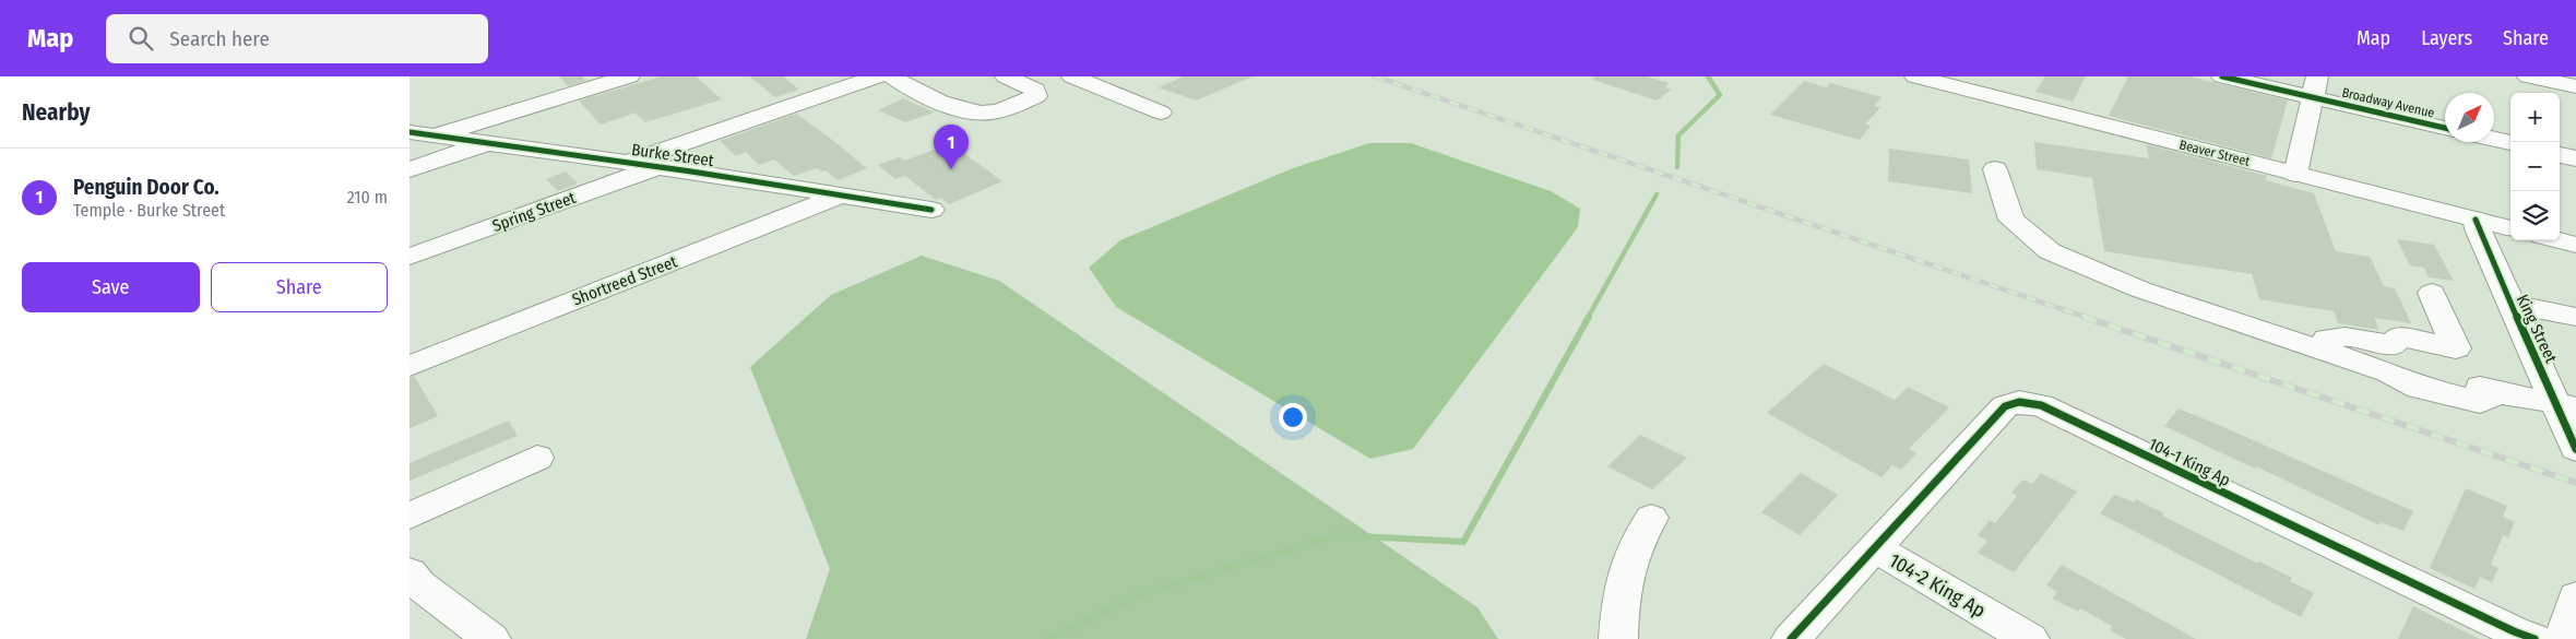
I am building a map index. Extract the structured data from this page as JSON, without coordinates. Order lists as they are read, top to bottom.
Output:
{
  "streets": {
    "street": [
      "Broadway Avenue",
      "Beaver Street",
      "Burke Street",
      "Spring Street",
      "Shortreed Street",
      "King Street",
      "104-1 King Ap",
      "104-2 King Ap"
    ]
  },
  "crossings": [
    ["Beaver Street", "King Street"],
    ["Burke Street", "Spring Street"],
    ["Burke Street", "Shortreed Street"],
    ["104-1 King Ap", "104-2 King Ap"]
  ],
  "north": "top right",
  "page": {
    "header": "Map",
    "search": "Search here",
    "nav": ["Map", "Layers", "Share"],
    "heading": "Nearby",
    "map_buttons": ["+", "−"],
    "pins": "1",
    "list": [
      {
        "mark": "1",
        "name": "Penguin Door Co.",
        "note": "Temple · Burke Street",
        "value": "210 m"
      }
    ],
    "buttons": ["Save", "Share"]
  }
}
